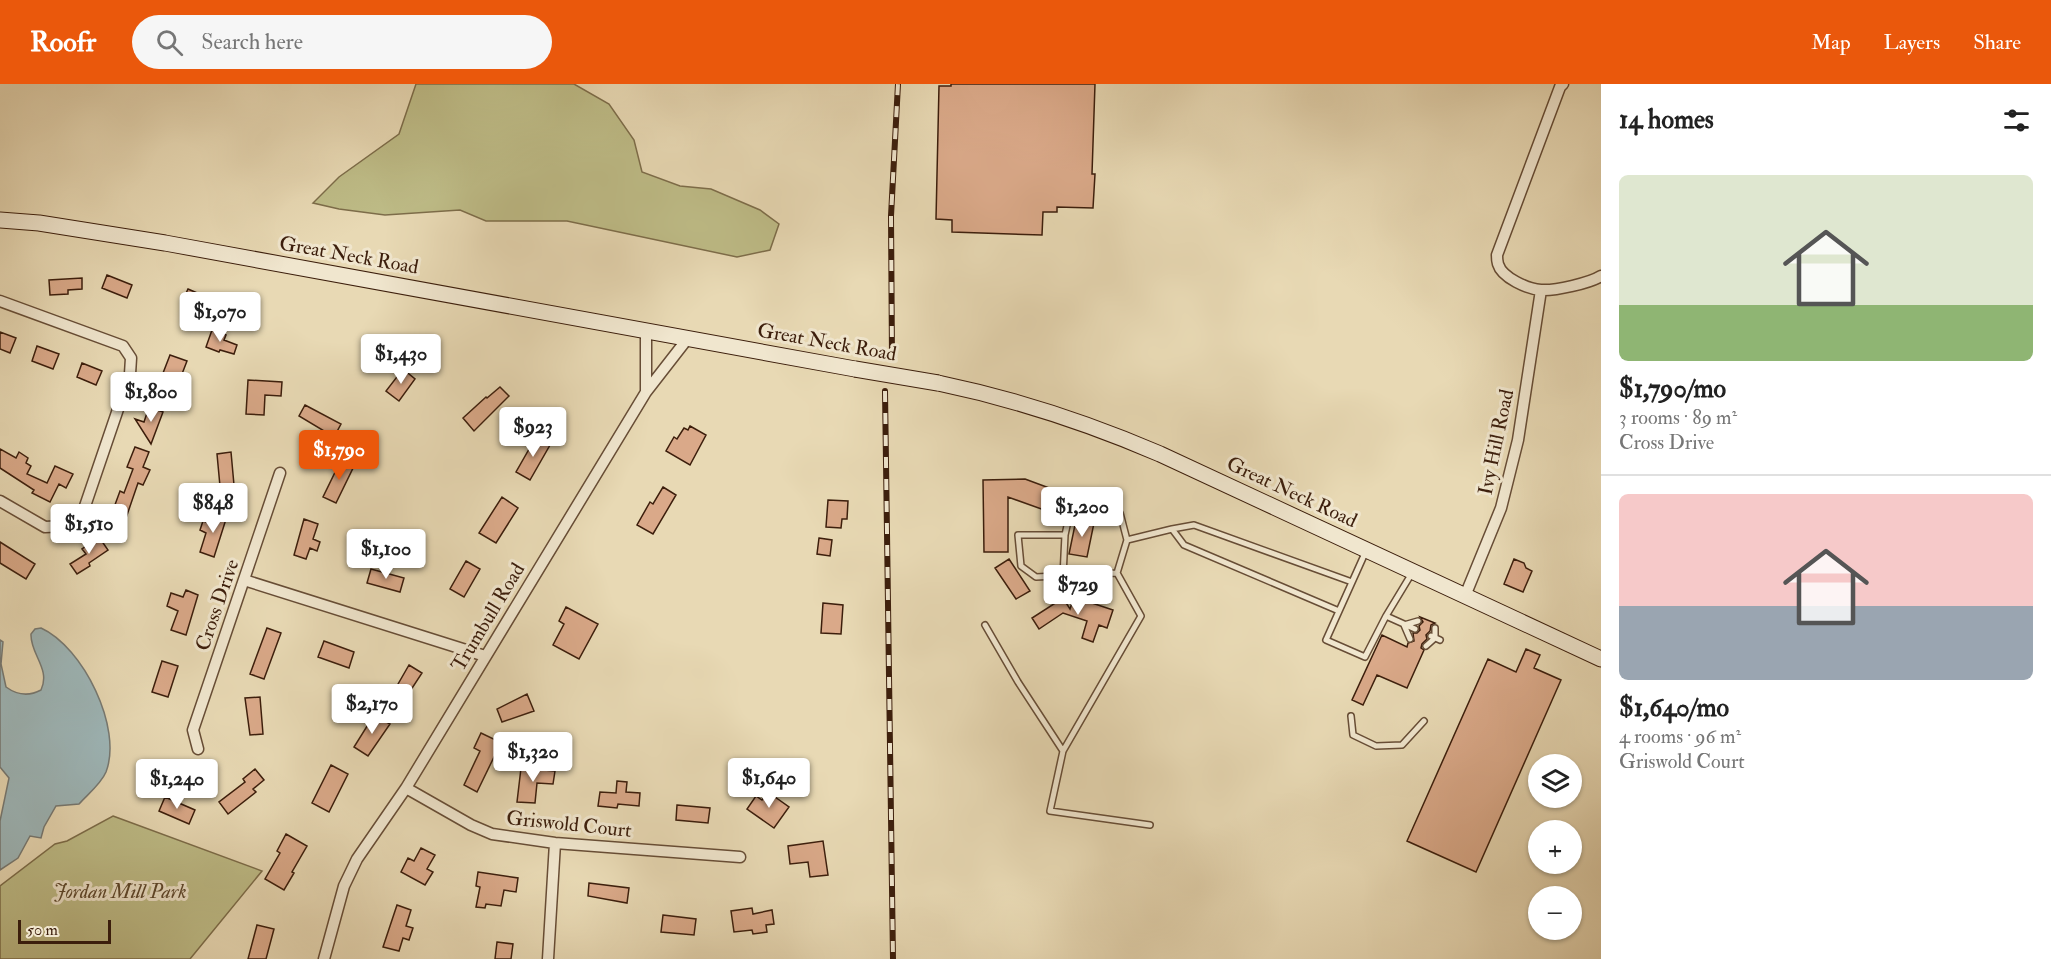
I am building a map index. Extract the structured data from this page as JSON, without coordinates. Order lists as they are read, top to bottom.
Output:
{
  "streets": {
    "main road": ["Great Neck Road"],
    "street": [
      "Ivy Hill Road",
      "Cross Drive",
      "Trumbull Road",
      "Griswold Court"
    ]
  },
  "crossings": [
    ["Great Neck Road", "Ivy Hill Road"],
    ["Great Neck Road", "Trumbull Road"],
    ["Trumbull Road", "Griswold Court"]
  ],
  "parks": ["Jordan Mill Park"],
  "scale_bar": "50 m",
  "page": {
    "header": "Roofr",
    "search": "Search here",
    "nav": ["Map", "Layers", "Share"],
    "heading": "14 homes",
    "list": [
      {
        "name": "$1,790/mo",
        "note": "3 rooms · 89 m² · Cross Drive"
      },
      {
        "name": "$1,640/mo",
        "note": "4 rooms · 96 m² · Griswold Court"
      }
    ],
    "price": [
      "$1,070",
      "$1,430",
      "$1,800",
      "$923",
      "$1,790",
      "$848",
      "$1,200",
      "$1,510",
      "$1,100",
      "$729",
      "$2,170",
      "$1,320",
      "$1,640",
      "$1,240"
    ],
    "map_buttons": ["+", "−"],
    "scale": "50 m"
  }
}
